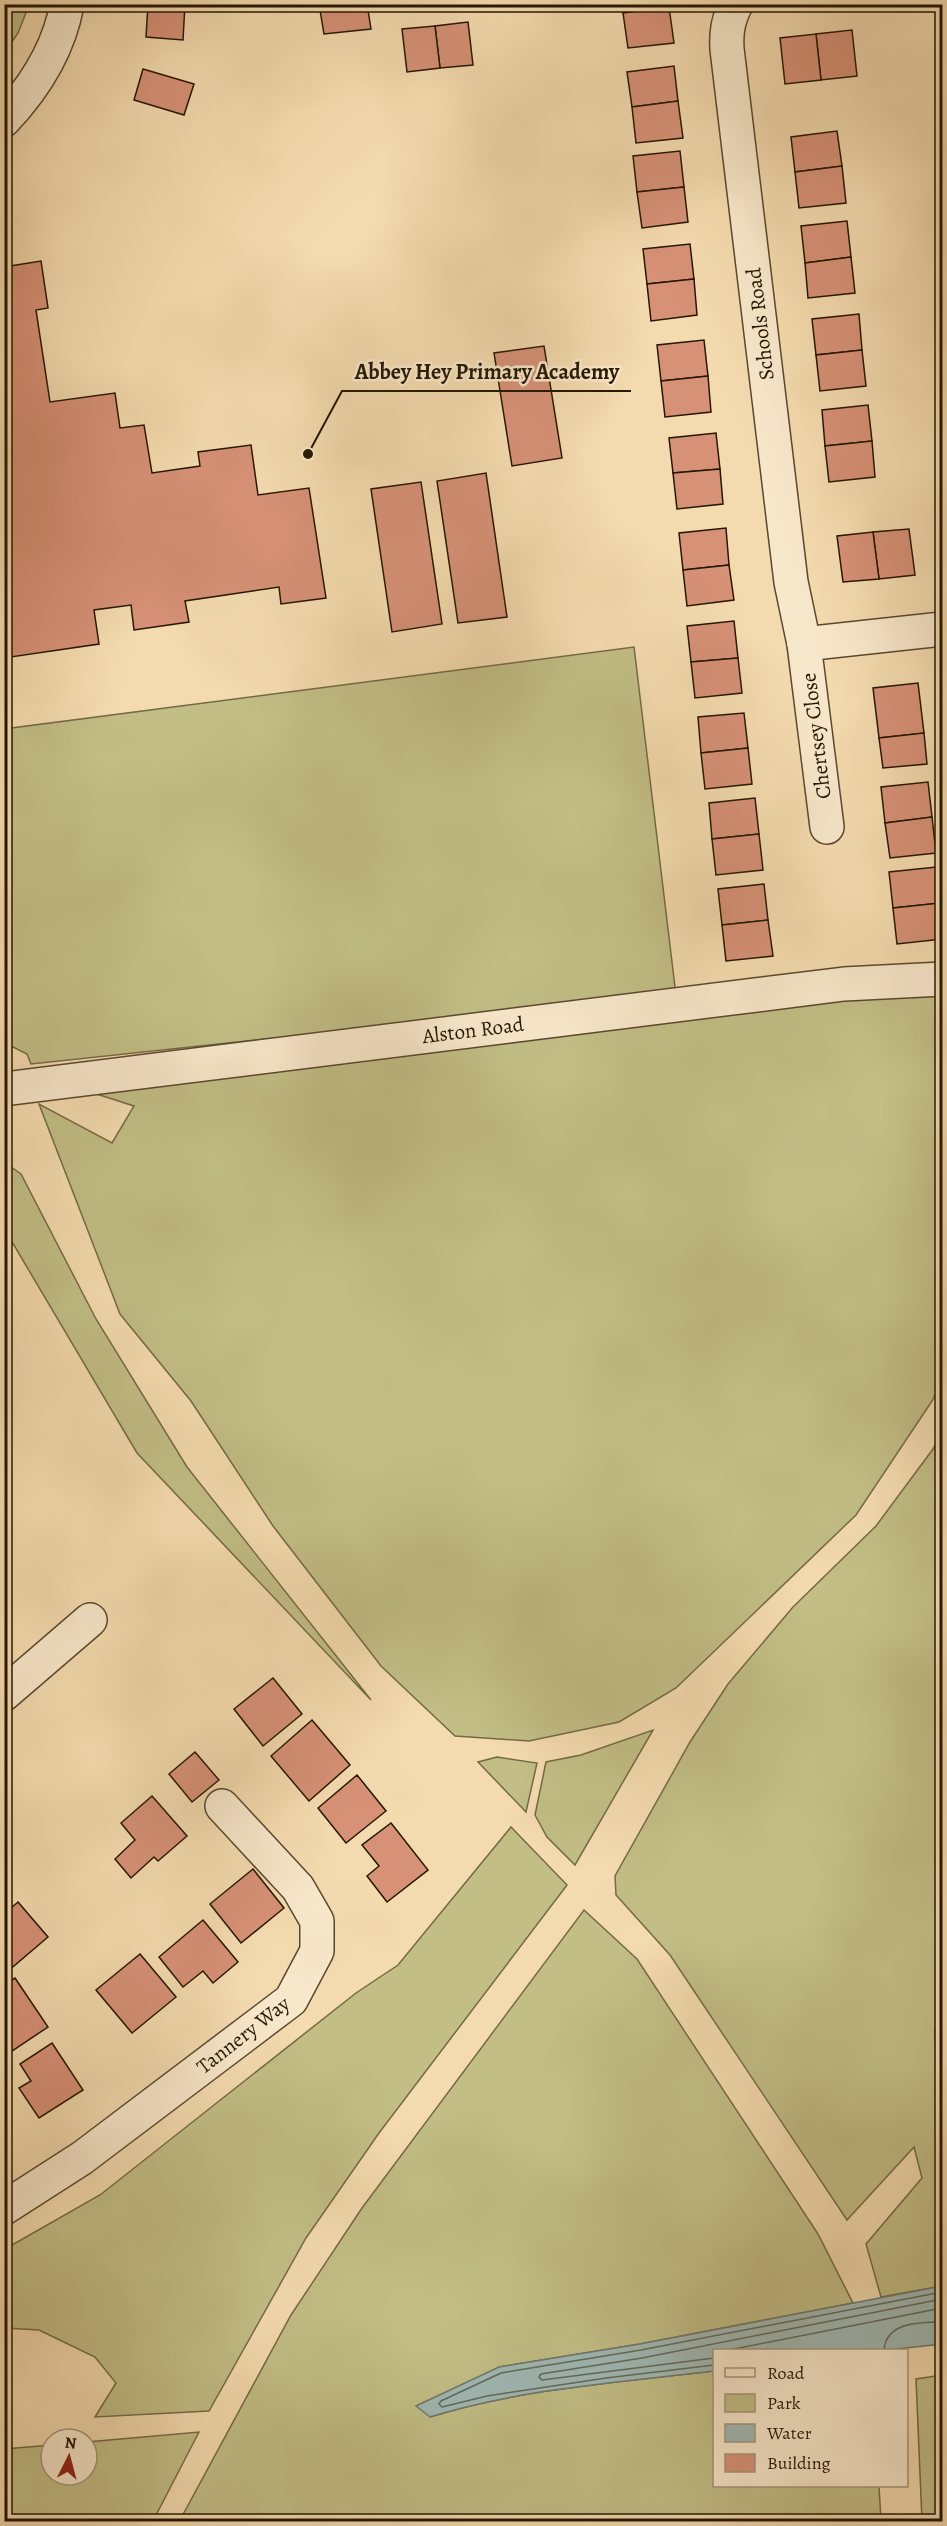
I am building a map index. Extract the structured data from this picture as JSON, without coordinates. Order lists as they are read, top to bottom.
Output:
{
  "streets": {
    "street": [
      "Schools Road",
      "Chertsey Close",
      "Alston Road",
      "Tannery Way"
    ]
  },
  "crossings": [
    ["Schools Road", "Chertsey Close"]
  ],
  "places": ["Abbey Hey Primary Academy"],
  "legend": [
    "Road",
    "Park",
    "Water",
    "Building"
  ],
  "north": "top"
}
